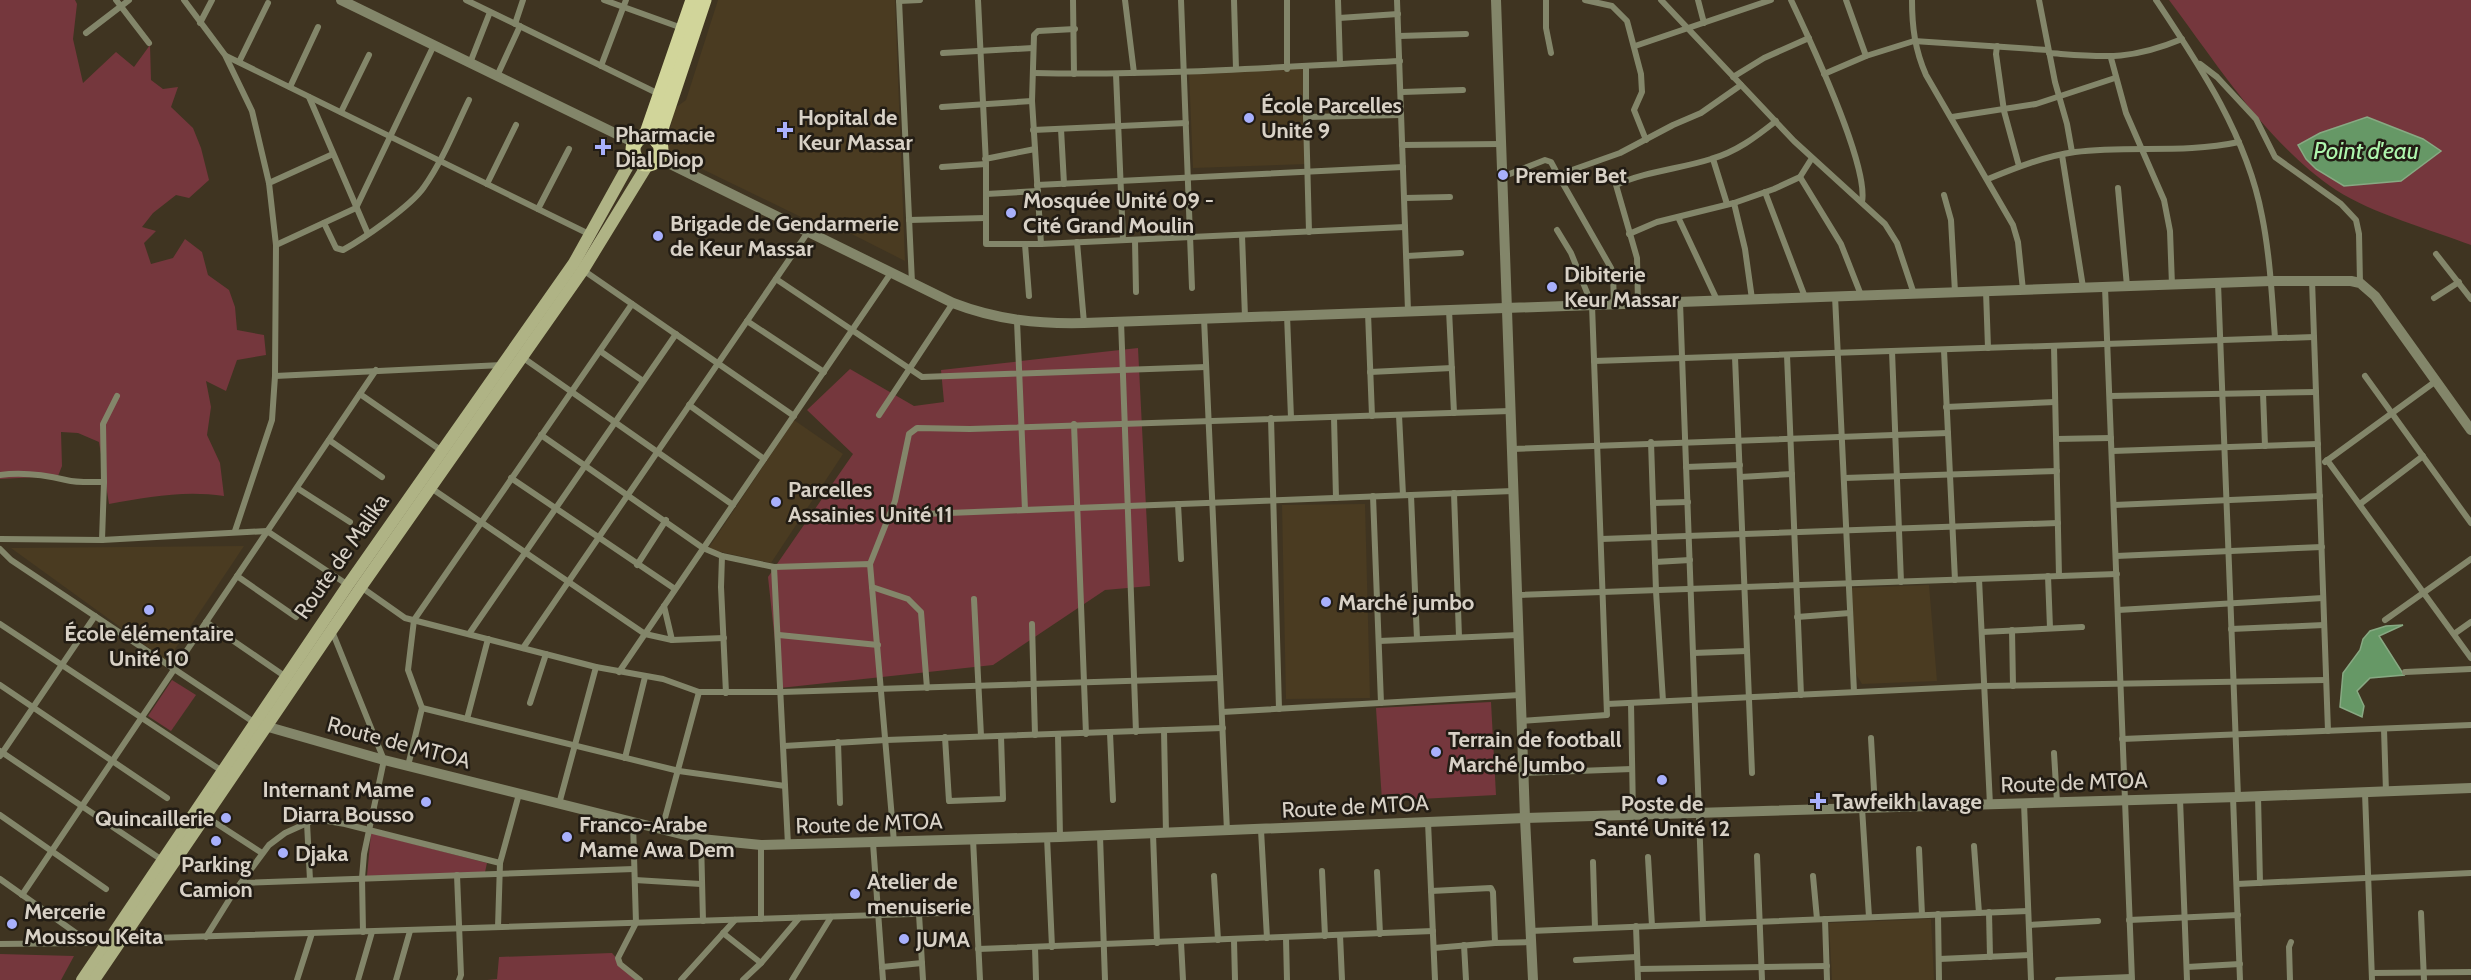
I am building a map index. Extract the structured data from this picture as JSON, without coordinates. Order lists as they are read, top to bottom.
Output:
{
  "streets": {
    "main road": ["Route de Malika"],
    "street": ["Route de MTOA"]
  },
  "crossings": [
    ["Route de Malika", "Route de MTOA"]
  ],
  "water": ["Point d'eau"],
  "places": {
    "other": [
      "École Parcelles Unité 9",
      "Premier Bet",
      "Mosquée Unité 09 - Cité Grand Moulin",
      "Brigade de Gendarmerie de Keur Massar",
      "Dibiterie Keur Massar",
      "Parcelles Assainies Unité 11",
      "Marché jumbo",
      "École élémentaire Unité 10",
      "Terrain de football Marché Jumbo",
      "Poste de Santé Unité 12",
      "Internant Mame Diarra Bousso",
      "Quincaillerie",
      "Franco-Arabe Mame Awa Dem",
      "Parking Camion",
      "Djaka",
      "Atelier de menuiserie",
      "Mercerie Moussou Keita",
      "JUMA"
    ],
    "health": ["Hopital de Keur Massar", "Pharmacie Dial Diop", "Tawfeikh lavage"]
  }
}
